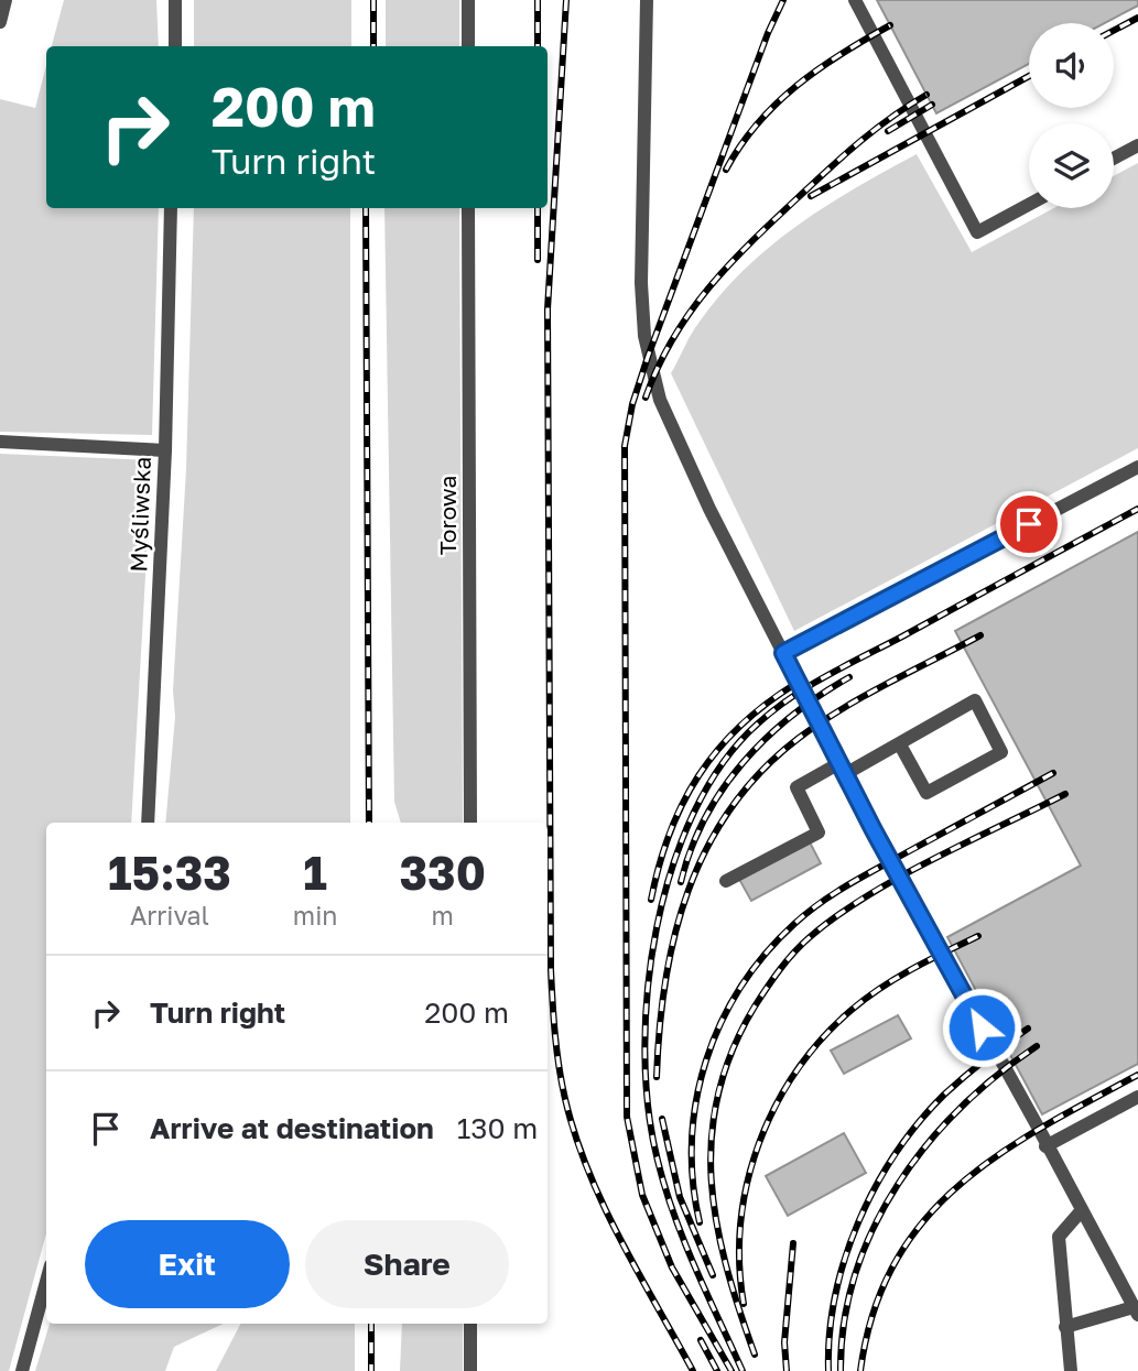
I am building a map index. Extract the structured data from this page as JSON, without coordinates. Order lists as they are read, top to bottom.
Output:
{
  "streets": {
    "street": ["Myśliwska", "Torowa"]
  },
  "page": {
    "turn": ["200 m", "Turn right"],
    "eta": [
      "15:33",
      "Arrival",
      "1",
      "min",
      "330",
      "m"
    ],
    "list": [
      {
        "name": "Turn right",
        "value": "200 m"
      },
      {
        "name": "Arrive at destination",
        "value": "130 m"
      }
    ],
    "buttons": ["Exit", "Share"]
  }
}
